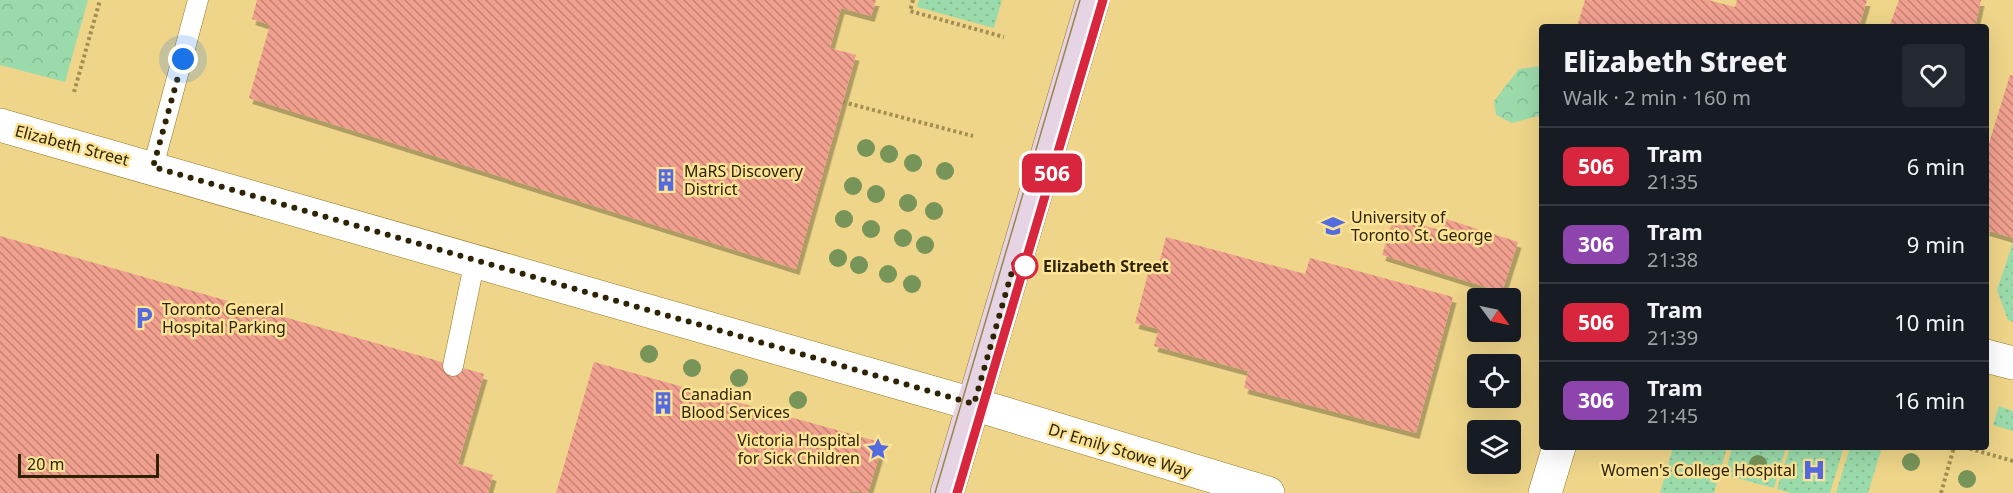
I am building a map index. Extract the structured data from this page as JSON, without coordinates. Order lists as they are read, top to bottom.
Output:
{
  "streets": {
    "street": ["Elizabeth Street", "Dr Emily Stowe Way"]
  },
  "crossings": [
    ["Elizabeth Street", "Dr Emily Stowe Way"]
  ],
  "places": {
    "building": ["MaRS Discovery District", "Canadian Blood Services"],
    "school or university": ["University of Toronto St. George"],
    "other": ["Elizabeth Street"],
    "parking": ["Toronto General Hospital Parking"],
    "place": ["Victoria Hospital for Sick Children"],
    "hospital": ["Women's College Hospital"]
  },
  "lines": ["tram line 506"],
  "scale_bar": "20 m",
  "north": "bottom right",
  "page": {
    "on_map": "506",
    "heading": ["Elizabeth Street", "Walk · 2 min · 160 m"],
    "list": [
      {
        "mark": "506",
        "name": "Tram",
        "note": "21:35",
        "value": "6 min"
      },
      {
        "mark": "306",
        "name": "Tram",
        "note": "21:38",
        "value": "9 min"
      },
      {
        "mark": "506",
        "name": "Tram",
        "note": "21:39",
        "value": "10 min"
      },
      {
        "mark": "306",
        "name": "Tram",
        "note": "21:45",
        "value": "16 min"
      }
    ],
    "scale": "20 m"
  }
}
